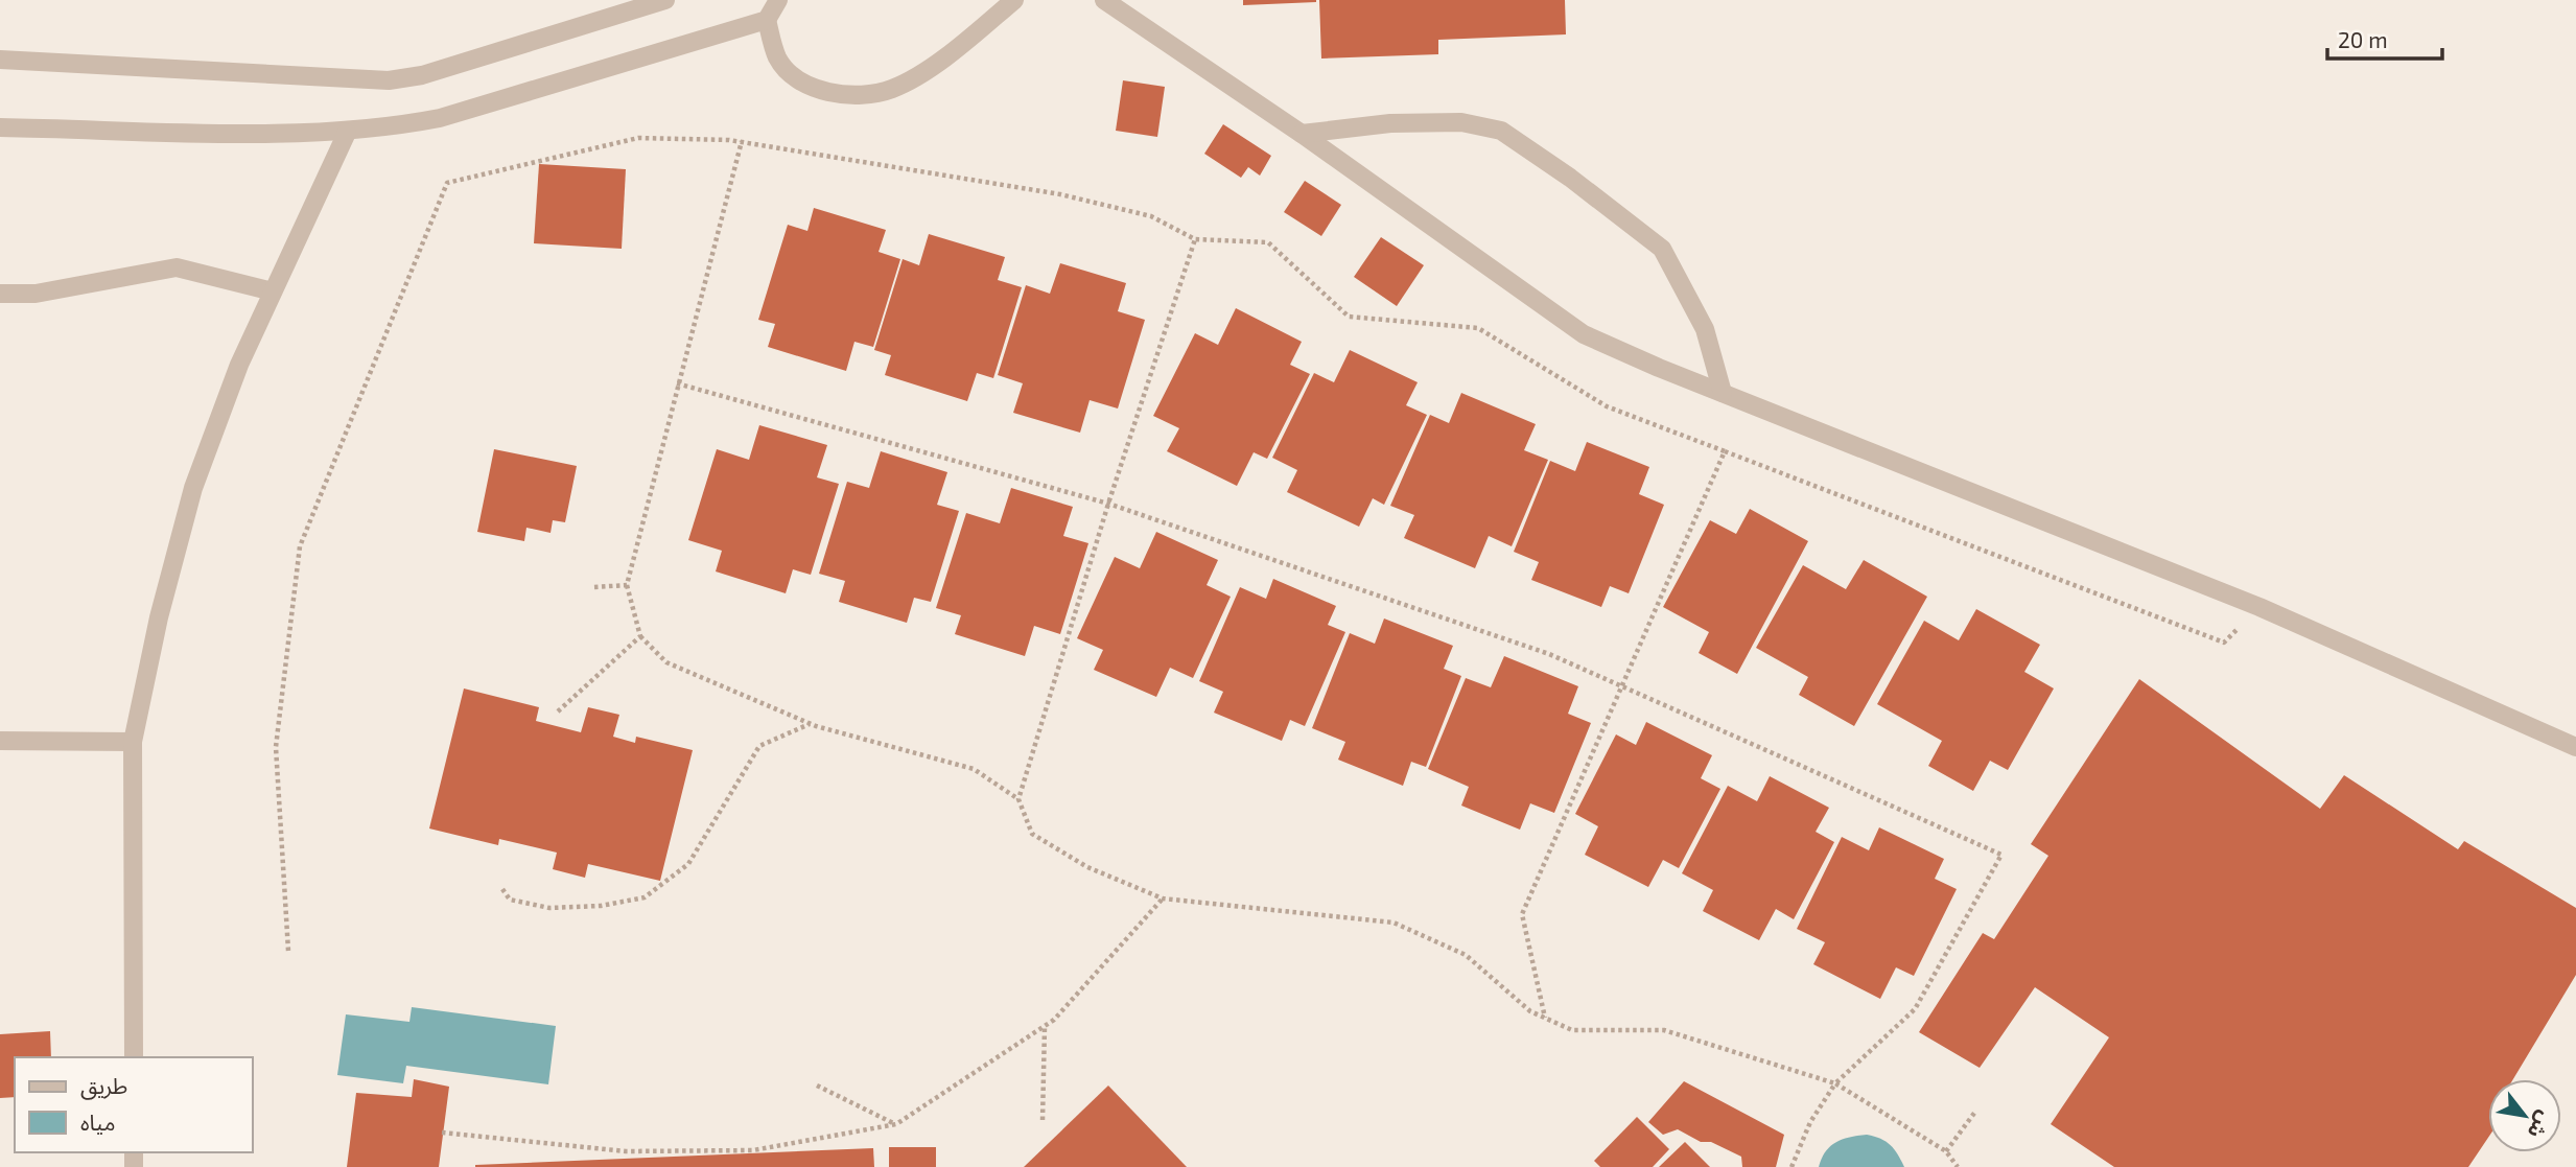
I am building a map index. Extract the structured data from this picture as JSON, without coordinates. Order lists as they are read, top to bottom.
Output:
{
  "legend": ["طريق", "مياه"],
  "scale_bar": "20 m",
  "north": "bottom right"
}
